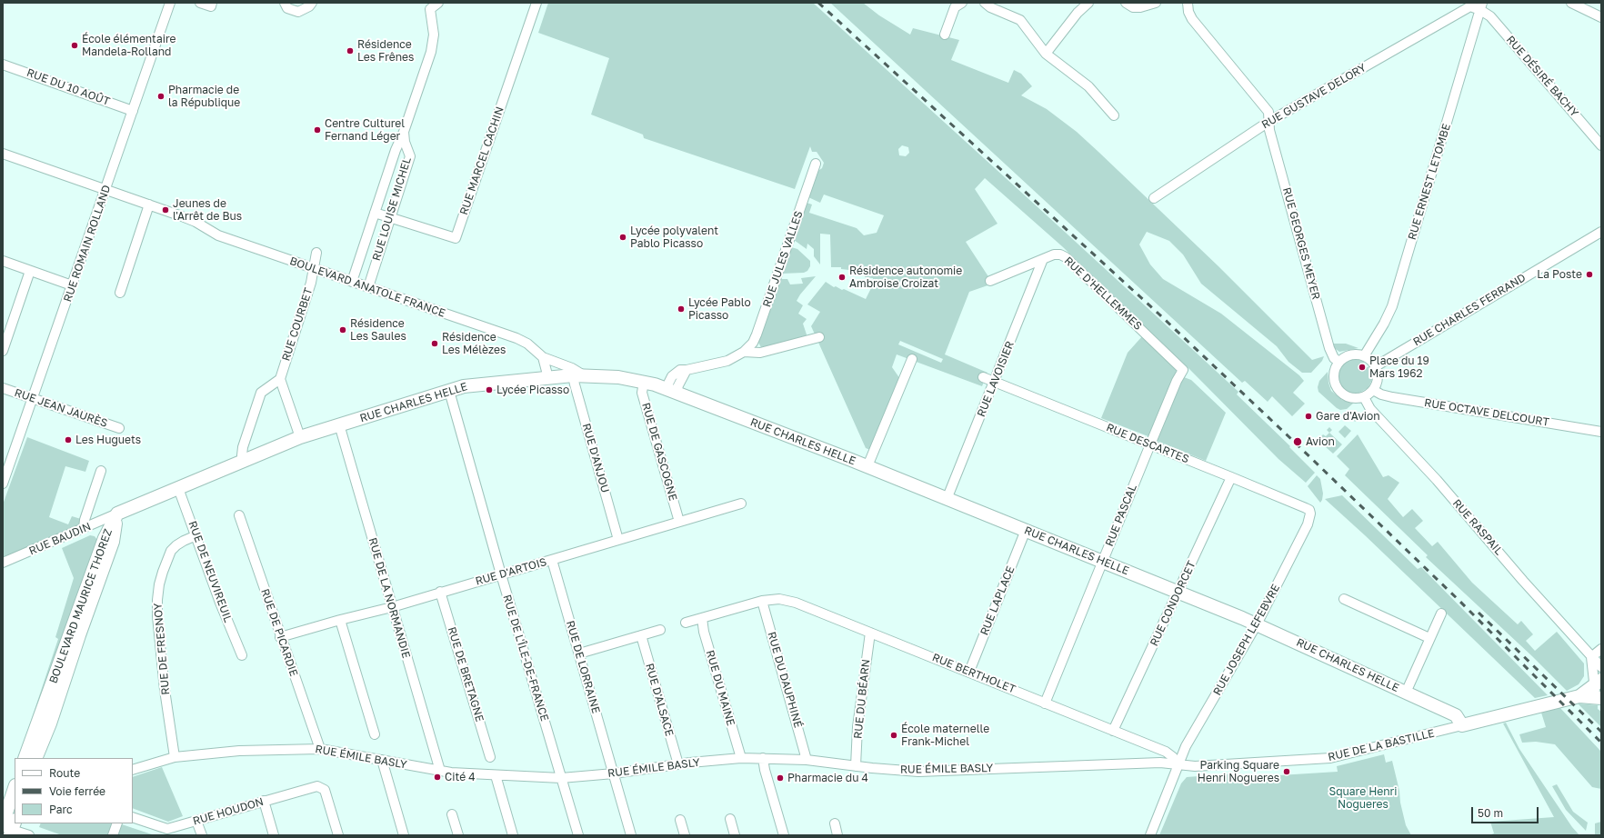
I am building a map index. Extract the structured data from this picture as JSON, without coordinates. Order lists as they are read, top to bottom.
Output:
{
  "streets": {
    "street": [
      "RUE DÉSIRÉ BACHY",
      "RUE DU 10 AOÛT",
      "RUE GUSTAVE DELORY",
      "RUE MARCEL CACHIN",
      "RUE ERNEST LETOMBE",
      "RUE LOUISE MICHEL",
      "RUE ROMAIN ROLLAND",
      "RUE GEORGES MEYER",
      "RUE JULES VALLES",
      "BOULEVARD ANATOLE FRANCE",
      "RUE D'HELLEMMES",
      "RUE CHARLES FERRAND",
      "RUE COURBET",
      "RUE LAVOISIER",
      "RUE CHARLES HELLE",
      "RUE JEAN JAURÈS",
      "RUE OCTAVE DELCOURT",
      "RUE DESCARTES",
      "RUE DE GASCOGNE",
      "RUE D'ANJOU",
      "RUE PASCAL",
      "RUE RASPAIL",
      "RUE BAUDIN",
      "RUE DE NEUVIREUIL",
      "RUE D'ARTOIS",
      "RUE DE LA NORMANDIE",
      "RUE LAPLACE",
      "RUE CONDORCET",
      "BOULEVARD MAURICE THOREZ",
      "RUE DE PICARDIE",
      "RUE JOSEPH LEFEBVRE",
      "RUE DE FRESNOY",
      "RUE DE L'ÎLE-DE-FRANCE",
      "RUE DE LORRAINE",
      "RUE BERTHOLET",
      "RUE DE BRETAGNE",
      "RUE DU DAUPHINÉ",
      "RUE DU MAINE",
      "RUE DU BÉARN",
      "RUE D'ALSACE",
      "RUE DE LA BASTILLE",
      "RUE ÉMILE BASLY",
      "RUE HOUDON"
    ]
  },
  "crossings": [
    ["RUE DÉSIRÉ BACHY", "RUE GUSTAVE DELORY"],
    ["RUE DÉSIRÉ BACHY", "RUE ERNEST LETOMBE"],
    ["RUE DU 10 AOÛT", "RUE ROMAIN ROLLAND"],
    ["RUE GUSTAVE DELORY", "RUE ERNEST LETOMBE"],
    ["RUE GUSTAVE DELORY", "RUE GEORGES MEYER"],
    ["RUE MARCEL CACHIN", "RUE LOUISE MICHEL"],
    ["RUE ERNEST LETOMBE", "RUE GEORGES MEYER"],
    ["RUE ERNEST LETOMBE", "RUE CHARLES FERRAND"],
    ["RUE ERNEST LETOMBE", "RUE OCTAVE DELCOURT"],
    ["RUE ERNEST LETOMBE", "RUE RASPAIL"],
    ["RUE LOUISE MICHEL", "BOULEVARD ANATOLE FRANCE"],
    ["RUE ROMAIN ROLLAND", "BOULEVARD ANATOLE FRANCE"],
    ["RUE ROMAIN ROLLAND", "RUE JEAN JAURÈS"],
    ["RUE GEORGES MEYER", "RUE CHARLES FERRAND"],
    ["RUE GEORGES MEYER", "RUE OCTAVE DELCOURT"],
    ["RUE GEORGES MEYER", "RUE RASPAIL"],
    ["BOULEVARD ANATOLE FRANCE", "RUE COURBET"],
    ["BOULEVARD ANATOLE FRANCE", "RUE CHARLES HELLE"],
    ["BOULEVARD ANATOLE FRANCE", "RUE D'ANJOU"],
    ["RUE D'HELLEMMES", "RUE LAVOISIER"],
    ["RUE D'HELLEMMES", "RUE PASCAL"],
    ["RUE CHARLES FERRAND", "RUE OCTAVE DELCOURT"],
    ["RUE CHARLES FERRAND", "RUE RASPAIL"],
    ["RUE LAVOISIER", "RUE CHARLES HELLE"],
    ["RUE LAVOISIER", "RUE DESCARTES"],
    ["RUE CHARLES HELLE", "RUE DE GASCOGNE"],
    ["RUE CHARLES HELLE", "RUE D'ANJOU"],
    ["RUE CHARLES HELLE", "RUE PASCAL"],
    ["RUE CHARLES HELLE", "RUE BAUDIN"],
    ["RUE CHARLES HELLE", "RUE DE NEUVIREUIL"],
    ["RUE CHARLES HELLE", "RUE DE LA NORMANDIE"],
    ["RUE CHARLES HELLE", "RUE LAPLACE"],
    ["RUE CHARLES HELLE", "RUE CONDORCET"],
    ["RUE CHARLES HELLE", "BOULEVARD MAURICE THOREZ"],
    ["RUE CHARLES HELLE", "RUE JOSEPH LEFEBVRE"],
    ["RUE CHARLES HELLE", "RUE DE L'ÎLE-DE-FRANCE"],
    ["RUE CHARLES HELLE", "RUE DE LA BASTILLE"],
    ["RUE OCTAVE DELCOURT", "RUE RASPAIL"],
    ["RUE DESCARTES", "RUE PASCAL"],
    ["RUE DESCARTES", "RUE CONDORCET"],
    ["RUE DESCARTES", "RUE JOSEPH LEFEBVRE"],
    ["RUE DE GASCOGNE", "RUE D'ARTOIS"],
    ["RUE D'ANJOU", "RUE D'ARTOIS"],
    ["RUE PASCAL", "RUE BERTHOLET"],
    ["RUE BAUDIN", "BOULEVARD MAURICE THOREZ"],
    ["RUE DE NEUVIREUIL", "RUE DE FRESNOY"],
    ["RUE D'ARTOIS", "RUE DE LA NORMANDIE"],
    ["RUE D'ARTOIS", "RUE DE PICARDIE"],
    ["RUE D'ARTOIS", "RUE DE L'ÎLE-DE-FRANCE"],
    ["RUE D'ARTOIS", "RUE DE LORRAINE"],
    ["RUE D'ARTOIS", "RUE DE BRETAGNE"],
    ["RUE DE LA NORMANDIE", "RUE ÉMILE BASLY"],
    ["RUE LAPLACE", "RUE BERTHOLET"],
    ["RUE CONDORCET", "RUE BERTHOLET"],
    ["RUE DE PICARDIE", "RUE ÉMILE BASLY"],
    ["RUE JOSEPH LEFEBVRE", "RUE BERTHOLET"],
    ["RUE JOSEPH LEFEBVRE", "RUE DE LA BASTILLE"],
    ["RUE JOSEPH LEFEBVRE", "RUE ÉMILE BASLY"],
    ["RUE DE FRESNOY", "RUE ÉMILE BASLY"],
    ["RUE DE L'ÎLE-DE-FRANCE", "RUE ÉMILE BASLY"],
    ["RUE DE LORRAINE", "RUE ÉMILE BASLY"],
    ["RUE BERTHOLET", "RUE DU DAUPHINÉ"],
    ["RUE BERTHOLET", "RUE DU MAINE"],
    ["RUE BERTHOLET", "RUE DU BÉARN"],
    ["RUE BERTHOLET", "RUE DE LA BASTILLE"],
    ["RUE BERTHOLET", "RUE ÉMILE BASLY"],
    ["RUE DU DAUPHINÉ", "RUE ÉMILE BASLY"],
    ["RUE DU MAINE", "RUE ÉMILE BASLY"],
    ["RUE DU BÉARN", "RUE ÉMILE BASLY"],
    ["RUE D'ALSACE", "RUE ÉMILE BASLY"],
    ["RUE DE LA BASTILLE", "RUE ÉMILE BASLY"]
  ],
  "parks": ["Square Henri Nogueres"],
  "places": [
    "École élémentaire Mandela-Rolland",
    "Résidence Les Frênes",
    "Pharmacie de la République",
    "Centre Culturel Fernand Léger",
    "Jeunes de l'Arrêt de Bus",
    "Lycée polyvalent Pablo Picasso",
    "La Poste",
    "Résidence autonomie Ambroise Croizat",
    "Lycée Pablo Picasso",
    "Résidence Les Saules",
    "Résidence Les Mélèzes",
    "Place du 19 Mars 1962",
    "Lycée Picasso",
    "Gare d'Avion",
    "Les Huguets",
    "Avion",
    "École maternelle Frank-Michel",
    "Parking Square Henri Nogueres",
    "Cité 4",
    "Pharmacie du 4"
  ],
  "legend": ["Route", "Voie ferrée", "Parc"],
  "scale_bar": "50 m"
}
